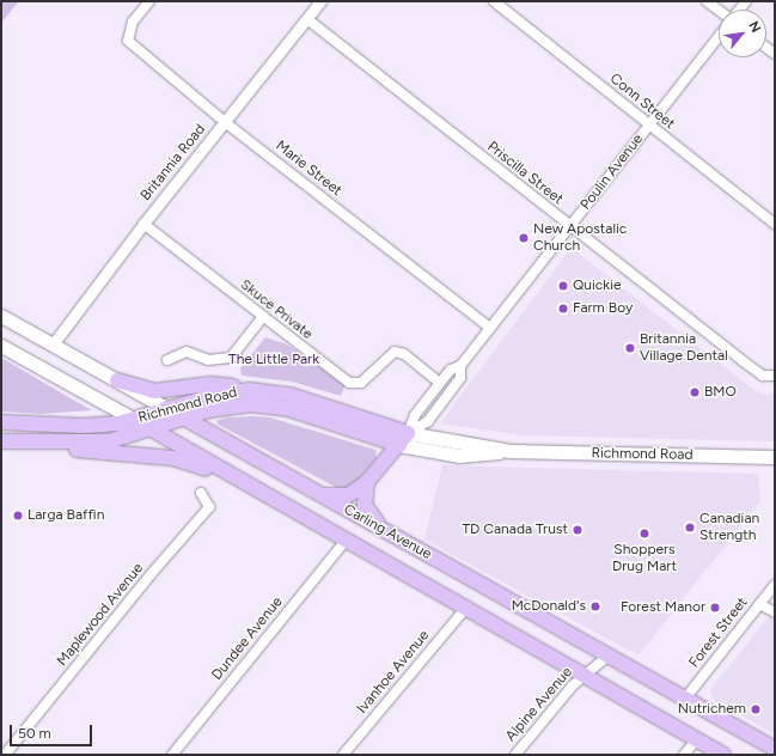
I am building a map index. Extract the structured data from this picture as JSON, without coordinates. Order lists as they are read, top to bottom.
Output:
{
  "streets": {
    "main road": ["Poulin Avenue", "Richmond Road", "Carling Avenue"],
    "street": [
      "Conn Street",
      "Britannia Road",
      "Marie Street",
      "Priscilla Street",
      "Skuce Private",
      "Maplewood Avenue",
      "Forest Street",
      "Dundee Avenue",
      "Ivanhoe Avenue",
      "Alpine Avenue"
    ]
  },
  "crossings": [
    ["Conn Street", "Poulin Avenue"],
    ["Britannia Road", "Marie Street"],
    ["Britannia Road", "Priscilla Street"],
    ["Britannia Road", "Skuce Private"],
    ["Britannia Road", "Carling Avenue"],
    ["Marie Street", "Poulin Avenue"],
    ["Poulin Avenue", "Priscilla Street"],
    ["Poulin Avenue", "Skuce Private"],
    ["Poulin Avenue", "Richmond Road"],
    ["Richmond Road", "Carling Avenue"],
    ["Carling Avenue", "Forest Street"],
    ["Carling Avenue", "Dundee Avenue"],
    ["Carling Avenue", "Ivanhoe Avenue"],
    ["Carling Avenue", "Alpine Avenue"]
  ],
  "parks": ["The Little Park"],
  "places": [
    "New Apostalic Church",
    "Quickie",
    "Farm Boy",
    "Britannia Village Dental",
    "BMO",
    "Larga Baffin",
    "Canadian Strength",
    "TD Canada Trust",
    "Shoppers Drug Mart",
    "McDonald's",
    "Forest Manor",
    "Nutrichem"
  ],
  "scale_bar": "50 m",
  "north": "top right"
}
